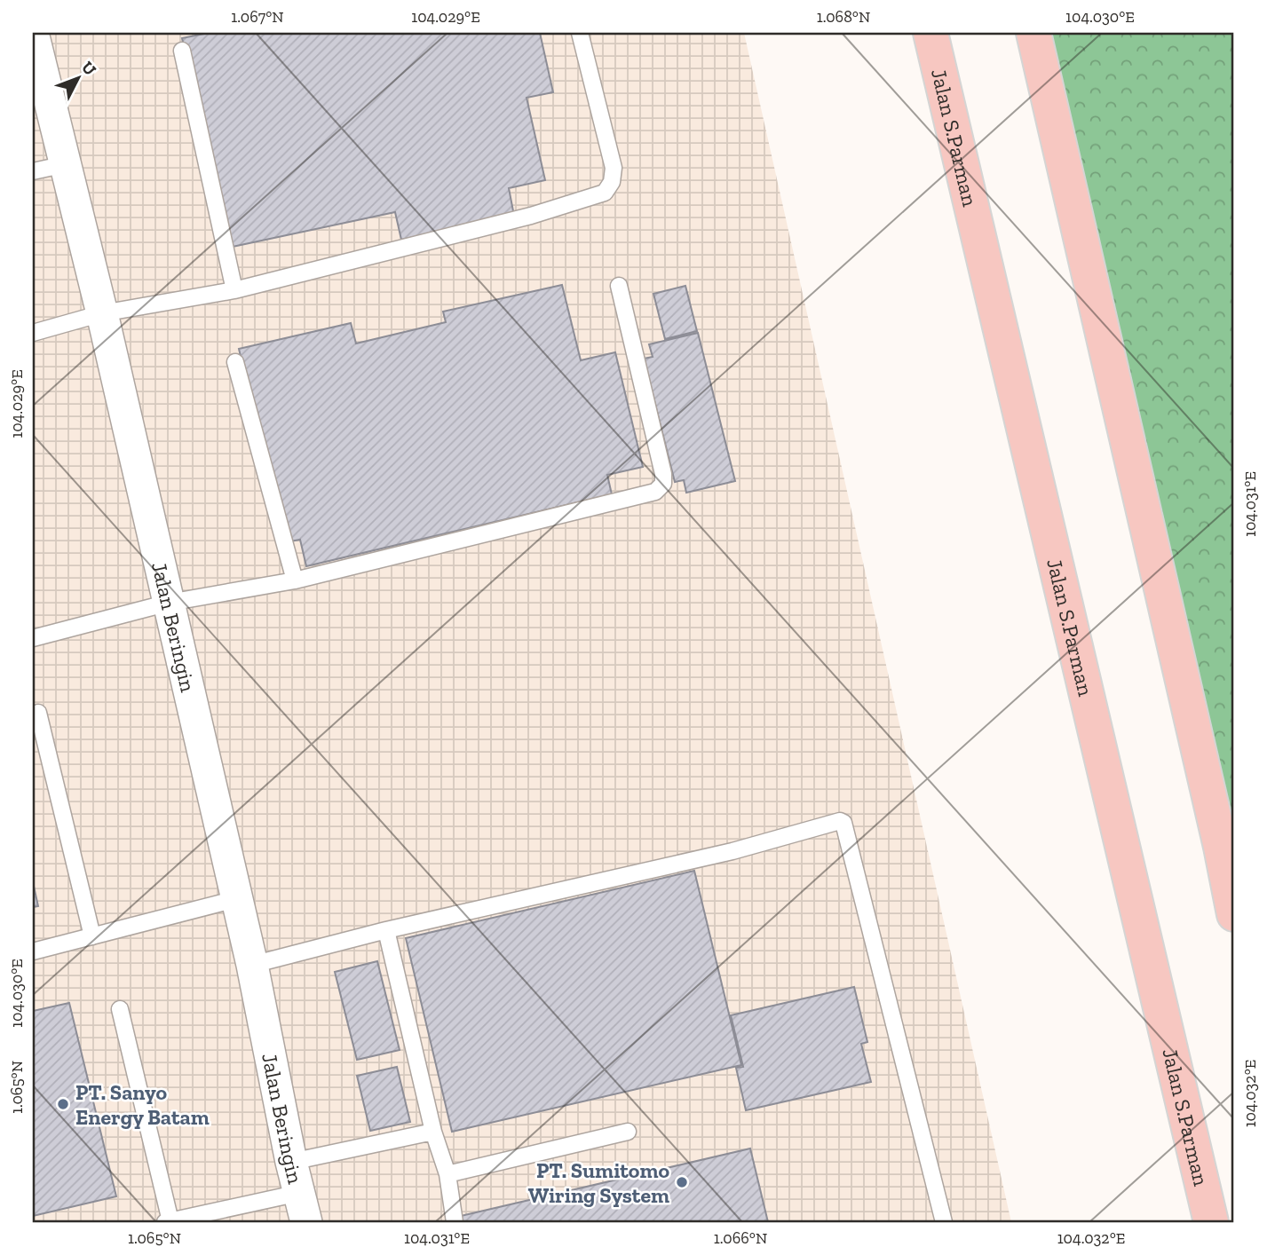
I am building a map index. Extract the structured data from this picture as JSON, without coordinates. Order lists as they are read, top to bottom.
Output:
{
  "streets": {
    "main road": ["Jalan S.Parman"],
    "street": ["Jalan Beringin"]
  },
  "places": ["PT. Sanyo Energy Batam", "PT. Sumitomo Wiring System"],
  "north": "top right",
  "coordinates": [
    "1.067°N",
    "104.029°E",
    "1.068°N",
    "104.030°E",
    "104.031°E",
    "1.065°N",
    "104.032°E",
    "1.066°N"
  ]
}
